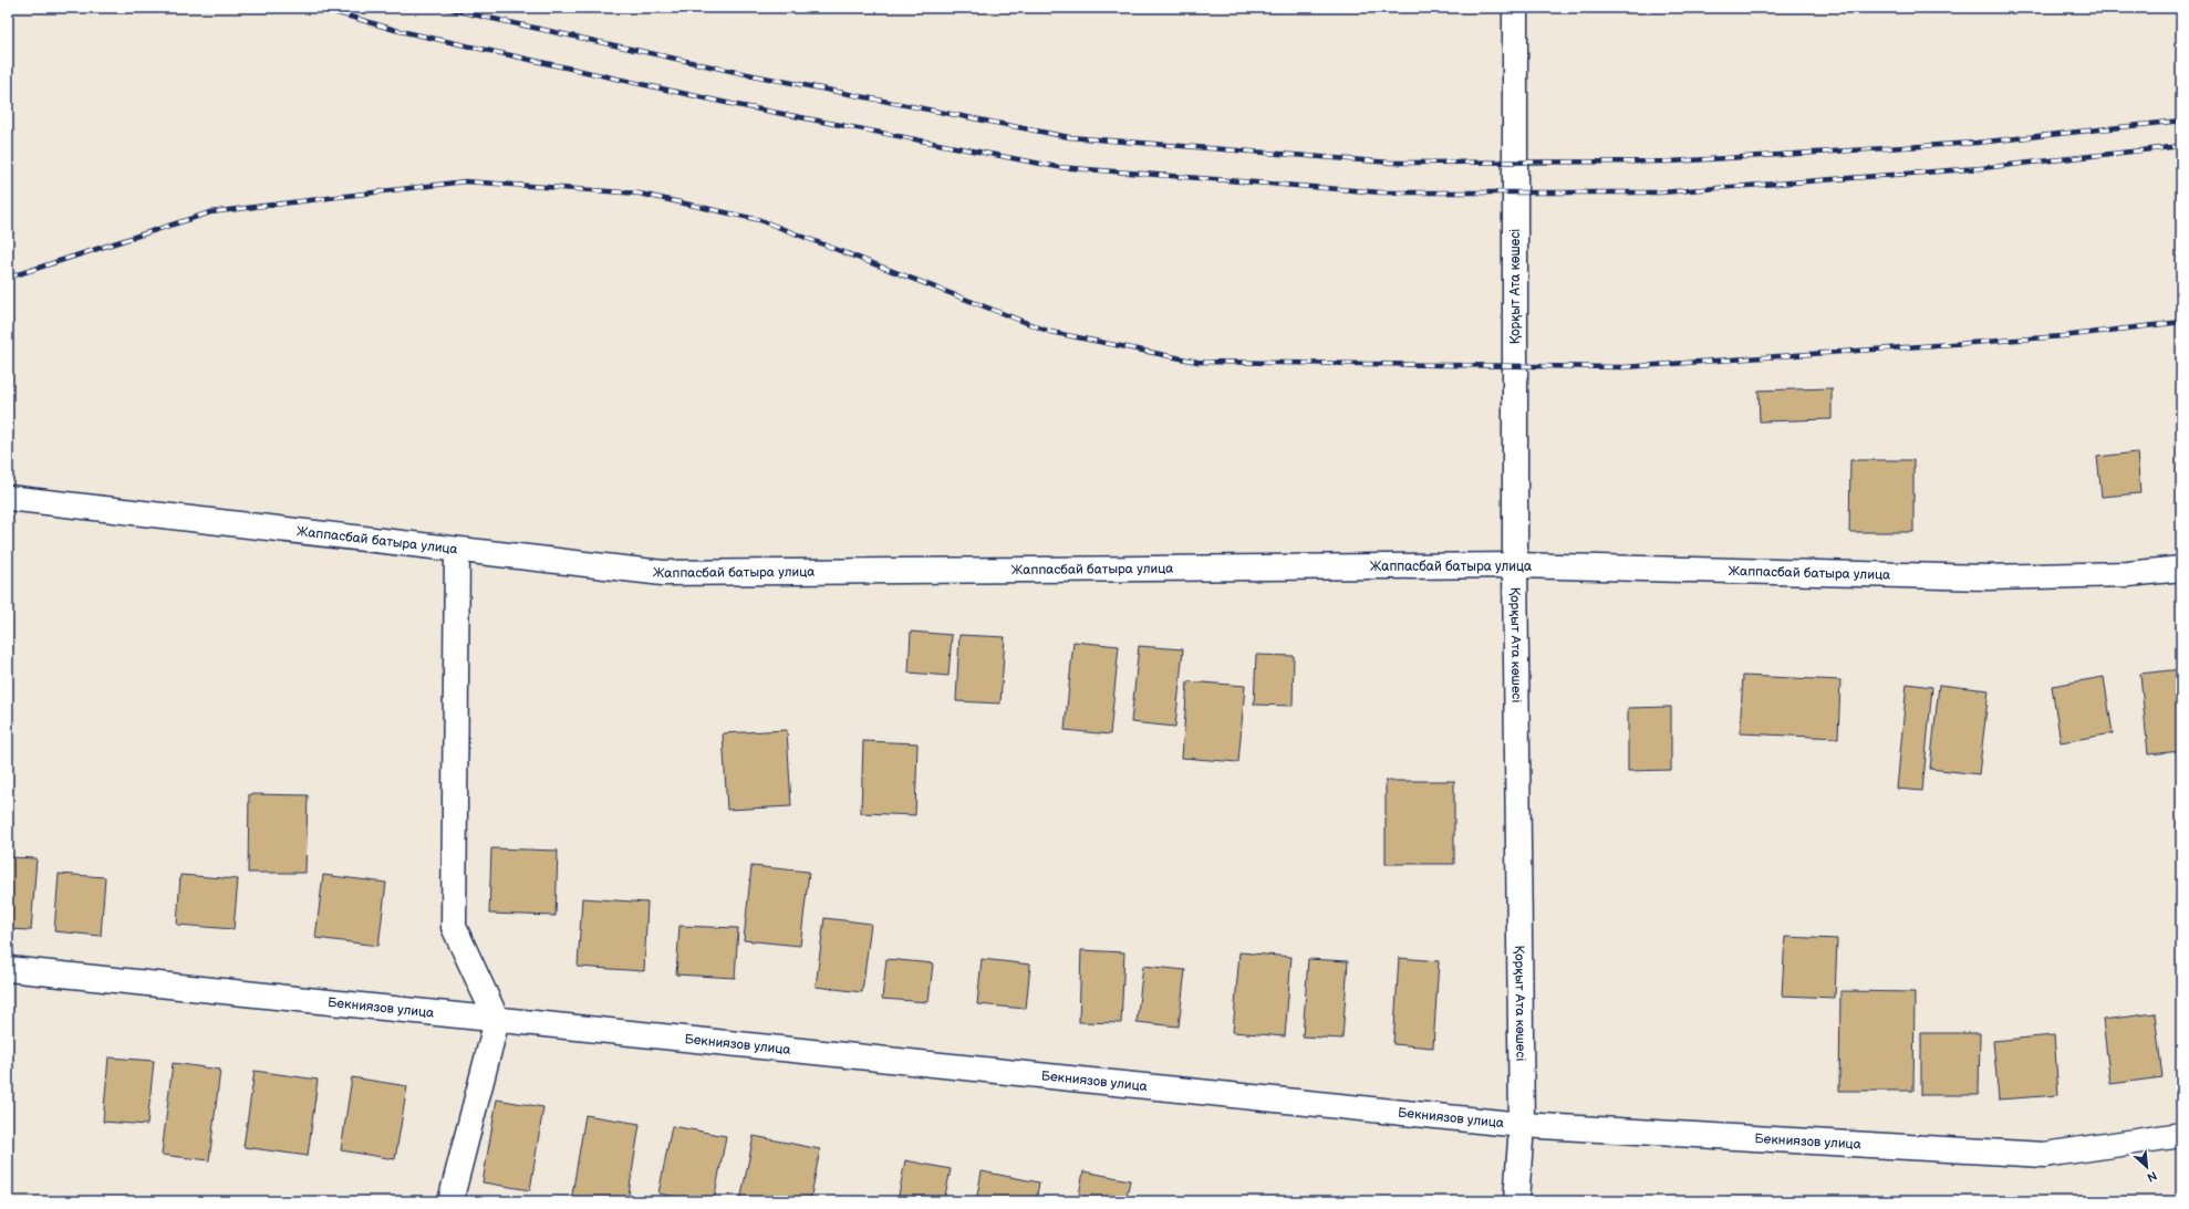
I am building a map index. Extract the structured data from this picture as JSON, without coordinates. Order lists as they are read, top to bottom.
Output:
{
  "streets": {
    "street": ["Қорқыт Ата көшесі", "Жаппасбай батыра улица", "Бекниязов улица"]
  },
  "crossings": [
    ["Қорқыт Ата көшесі", "Жаппасбай батыра улица"],
    ["Қорқыт Ата көшесі", "Бекниязов улица"]
  ],
  "north": "bottom right"
}
